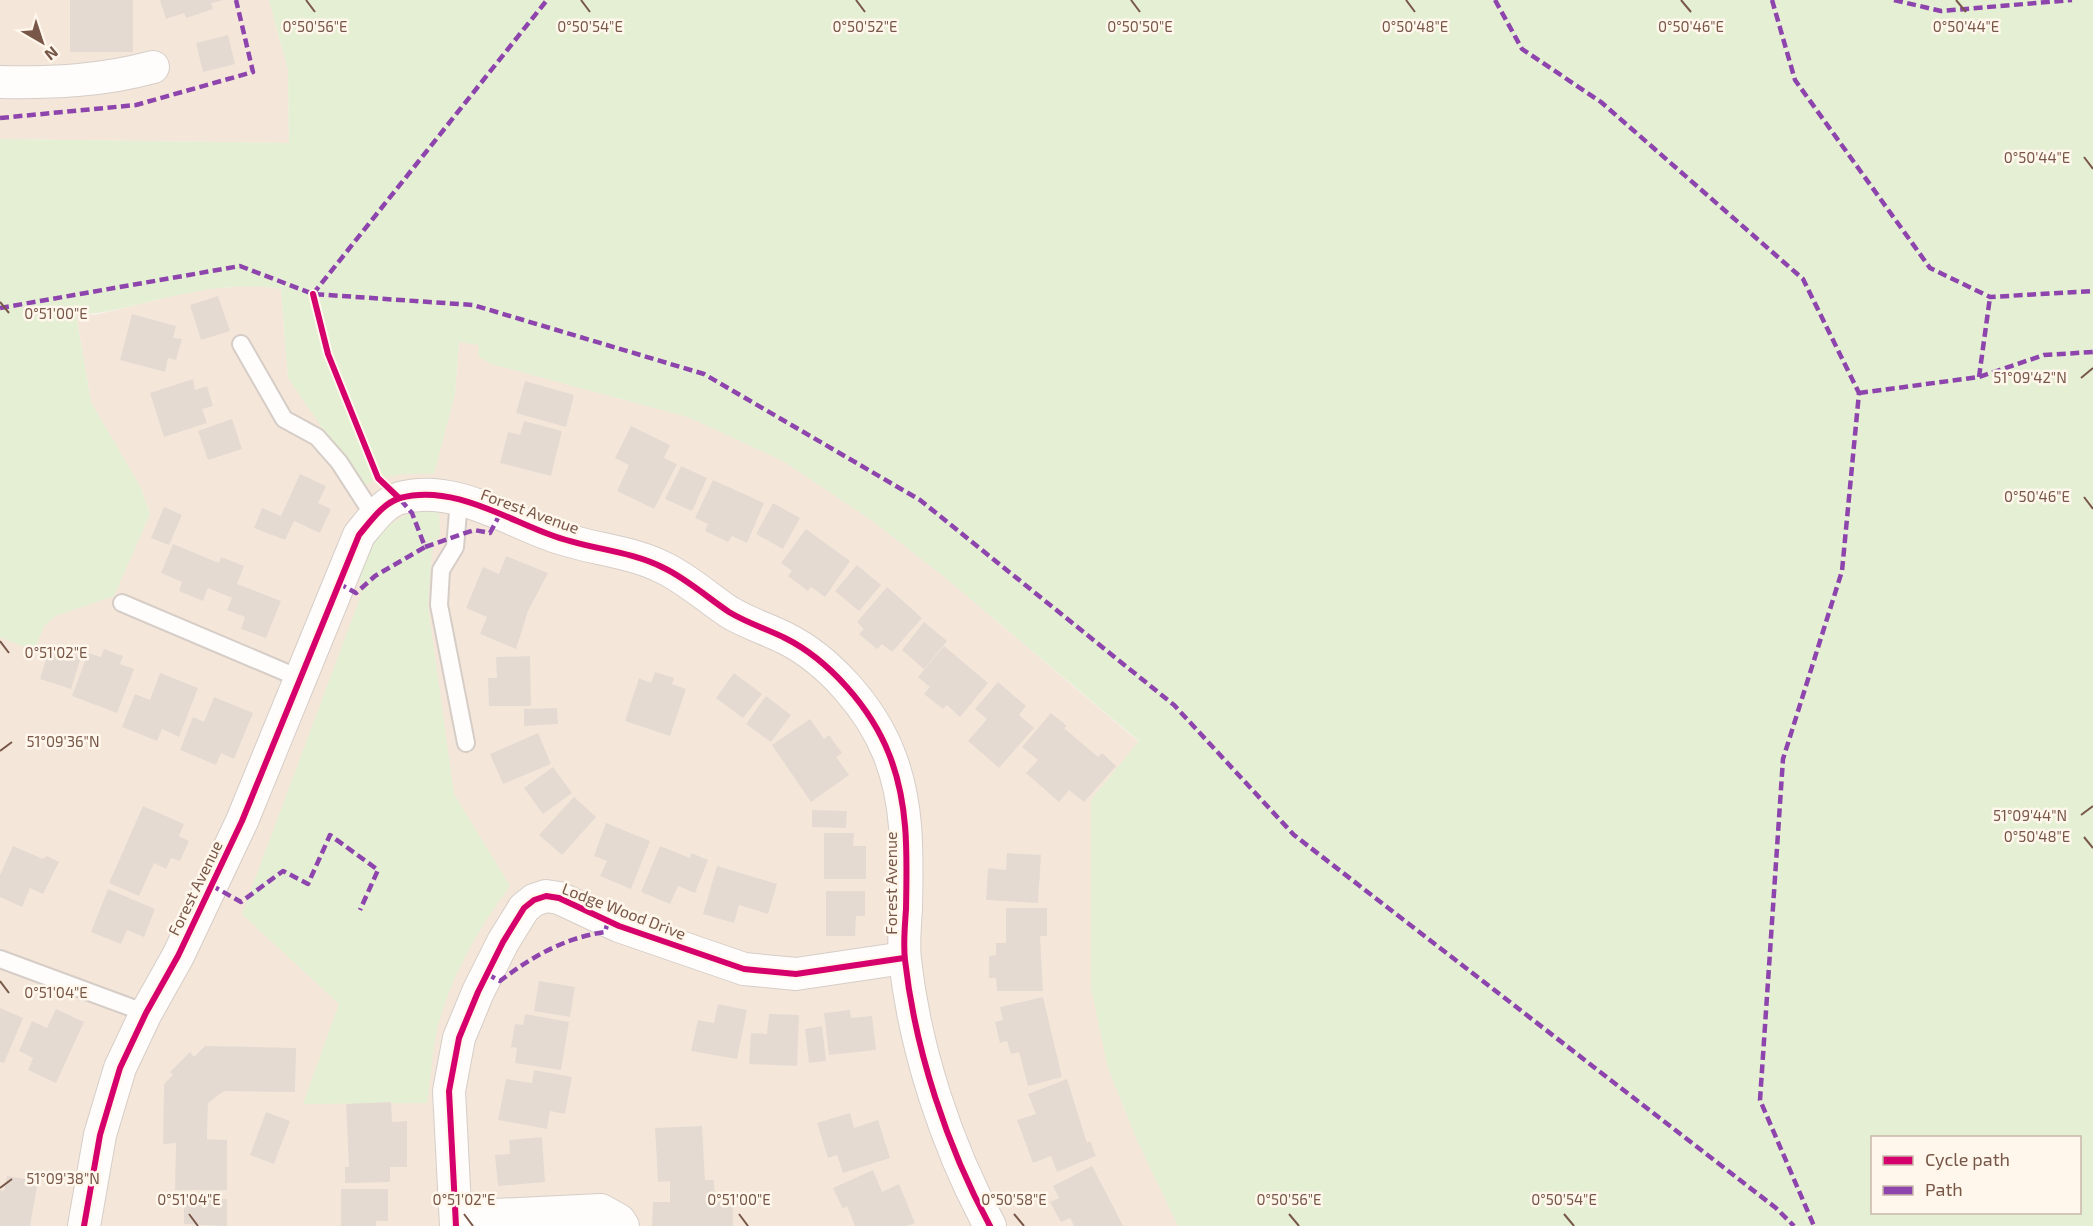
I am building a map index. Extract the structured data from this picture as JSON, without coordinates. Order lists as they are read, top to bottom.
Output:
{
  "streets": {
    "street": ["Forest Avenue", "Lodge Wood Drive"]
  },
  "crossings": [
    ["Forest Avenue", "Lodge Wood Drive"]
  ],
  "legend": ["Cycle path", "Path"],
  "north": "bottom right",
  "coordinates": [
    "0°50'56\"E",
    "0°50'54\"E",
    "0°50'52\"E",
    "0°50'50\"E",
    "0°50'48\"E",
    "0°50'46\"E",
    "0°50'44\"E",
    "0°51'00\"E",
    "51°09'42\"N",
    "0°51'02\"E",
    "51°09'36\"N",
    "51°09'44\"N",
    "0°51'04\"E",
    "51°09'38\"N",
    "0°50'58\"E"
  ]
}
